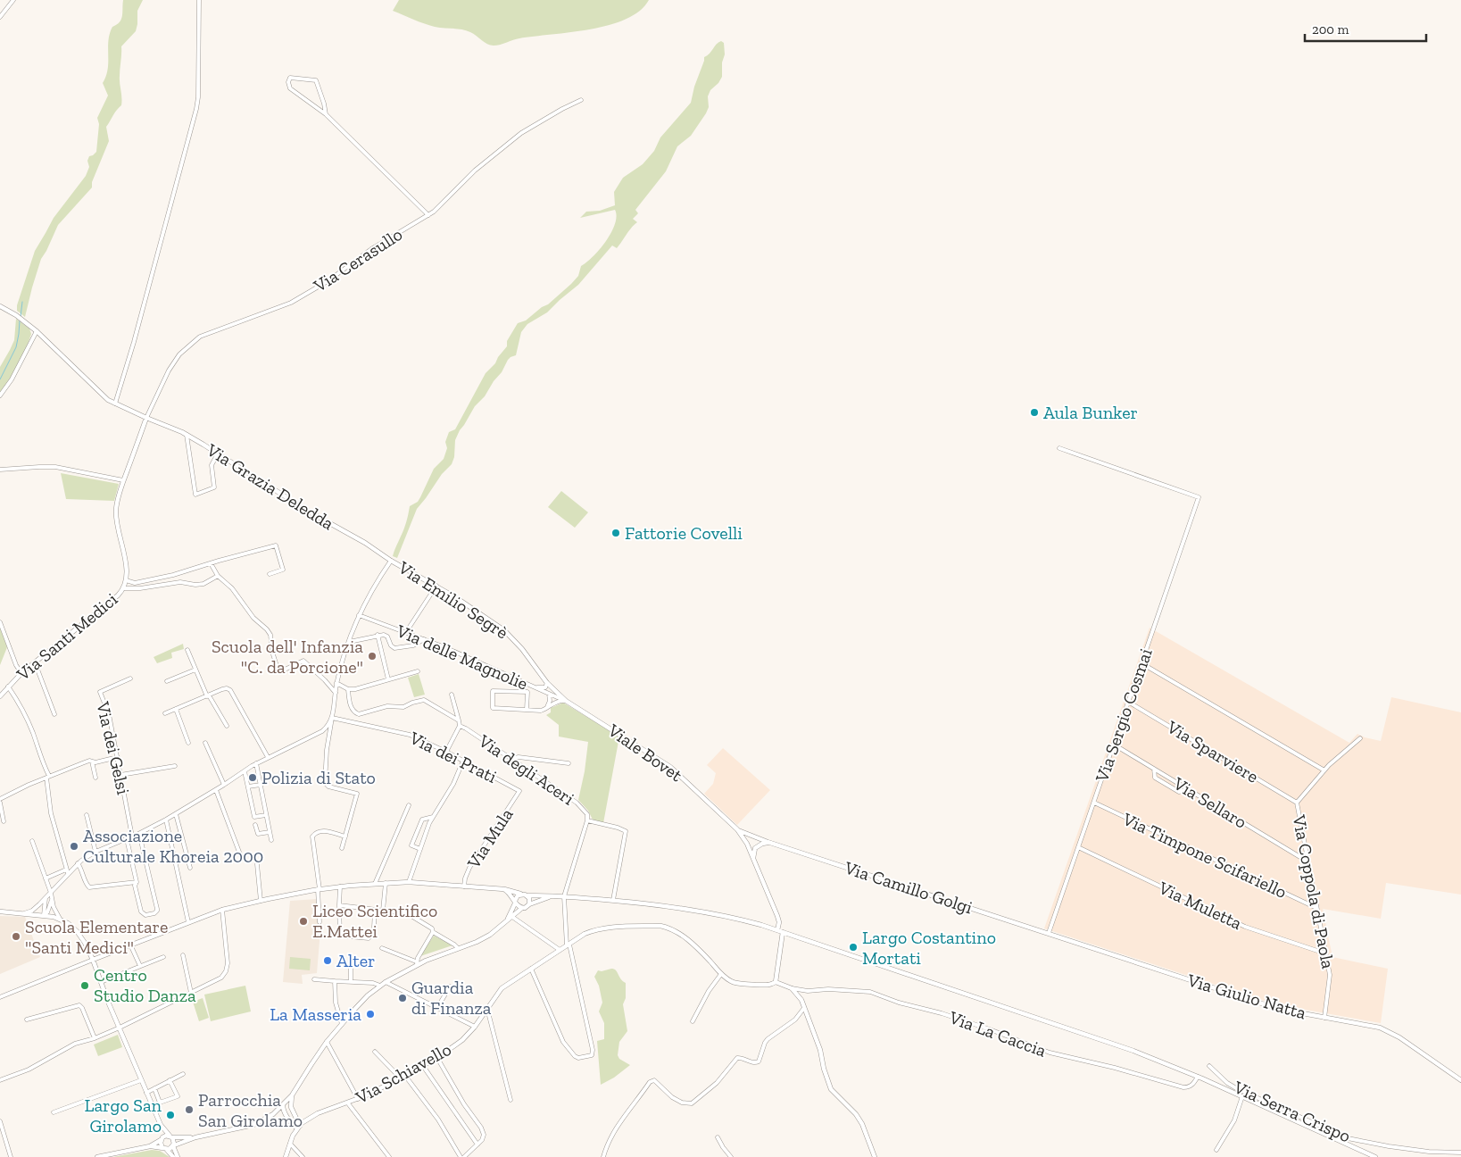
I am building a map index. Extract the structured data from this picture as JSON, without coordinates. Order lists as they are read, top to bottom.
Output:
{
  "streets": {
    "street": [
      "Via Cerasullo",
      "Via Grazia Deledda",
      "Via Emilio Segrè",
      "Via Santi Medici",
      "Via delle Magnolie",
      "Via Sergio Cosmai",
      "Via dei Gelsi",
      "Via Sparviere",
      "Viale Bovet",
      "Via dei Prati",
      "Via degli Aceri",
      "Via Sellaro",
      "Via Mula",
      "Via Timpone Scifariello",
      "Via Camillo Golgi",
      "Via Coppola di Paola",
      "Via Muletta",
      "Via Giulio Natta",
      "Via La Caccia",
      "Via Schiavello",
      "Via Serra Crispo"
    ]
  },
  "crossings": [
    ["Via Cerasullo", "Via Grazia Deledda"],
    ["Via Cerasullo", "Via Santi Medici"],
    ["Via Grazia Deledda", "Via Emilio Segrè"],
    ["Via Grazia Deledda", "Via Santi Medici"],
    ["Via Emilio Segrè", "Viale Bovet"],
    ["Via delle Magnolie", "Viale Bovet"],
    ["Via Sergio Cosmai", "Via Sparviere"],
    ["Via Sergio Cosmai", "Via Sellaro"],
    ["Via Sergio Cosmai", "Via Timpone Scifariello"],
    ["Via Sergio Cosmai", "Via Camillo Golgi"],
    ["Via Sergio Cosmai", "Via Muletta"],
    ["Via Sergio Cosmai", "Via Giulio Natta"],
    ["Via Sparviere", "Via Coppola di Paola"],
    ["Viale Bovet", "Via Camillo Golgi"],
    ["Via dei Prati", "Via degli Aceri"],
    ["Via dei Prati", "Via Mula"],
    ["Via Sellaro", "Via Coppola di Paola"],
    ["Via Timpone Scifariello", "Via Coppola di Paola"],
    ["Via Camillo Golgi", "Via Giulio Natta"],
    ["Via Coppola di Paola", "Via Muletta"],
    ["Via Coppola di Paola", "Via Giulio Natta"]
  ],
  "places": [
    "Aula Bunker",
    "Fattorie Covelli",
    "Scuola dell' Infanzia \"C. da Porcione\"",
    "Polizia di Stato",
    "Associazione Culturale Khoreia 2000",
    "Liceo Scientifico E.Mattei",
    "Scuola Elementare \"Santi Medici\"",
    "Largo Costantino Mortati",
    "Alter",
    "Centro Studio Danza",
    "Guardia di Finanza",
    "La Masseria",
    "Parrocchia San Girolamo",
    "Largo San Girolamo"
  ],
  "scale_bar": "200 m"
}
